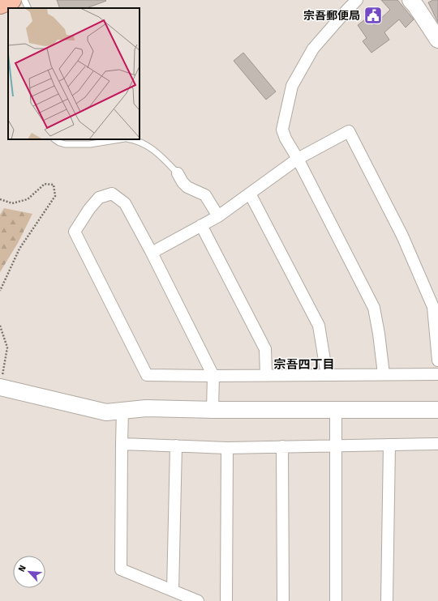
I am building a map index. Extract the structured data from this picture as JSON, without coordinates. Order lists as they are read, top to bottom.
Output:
{
  "districts": ["宗吾四丁目"],
  "places": {
    "public building": ["宗吾郵便局"]
  },
  "north": "top left"
}
